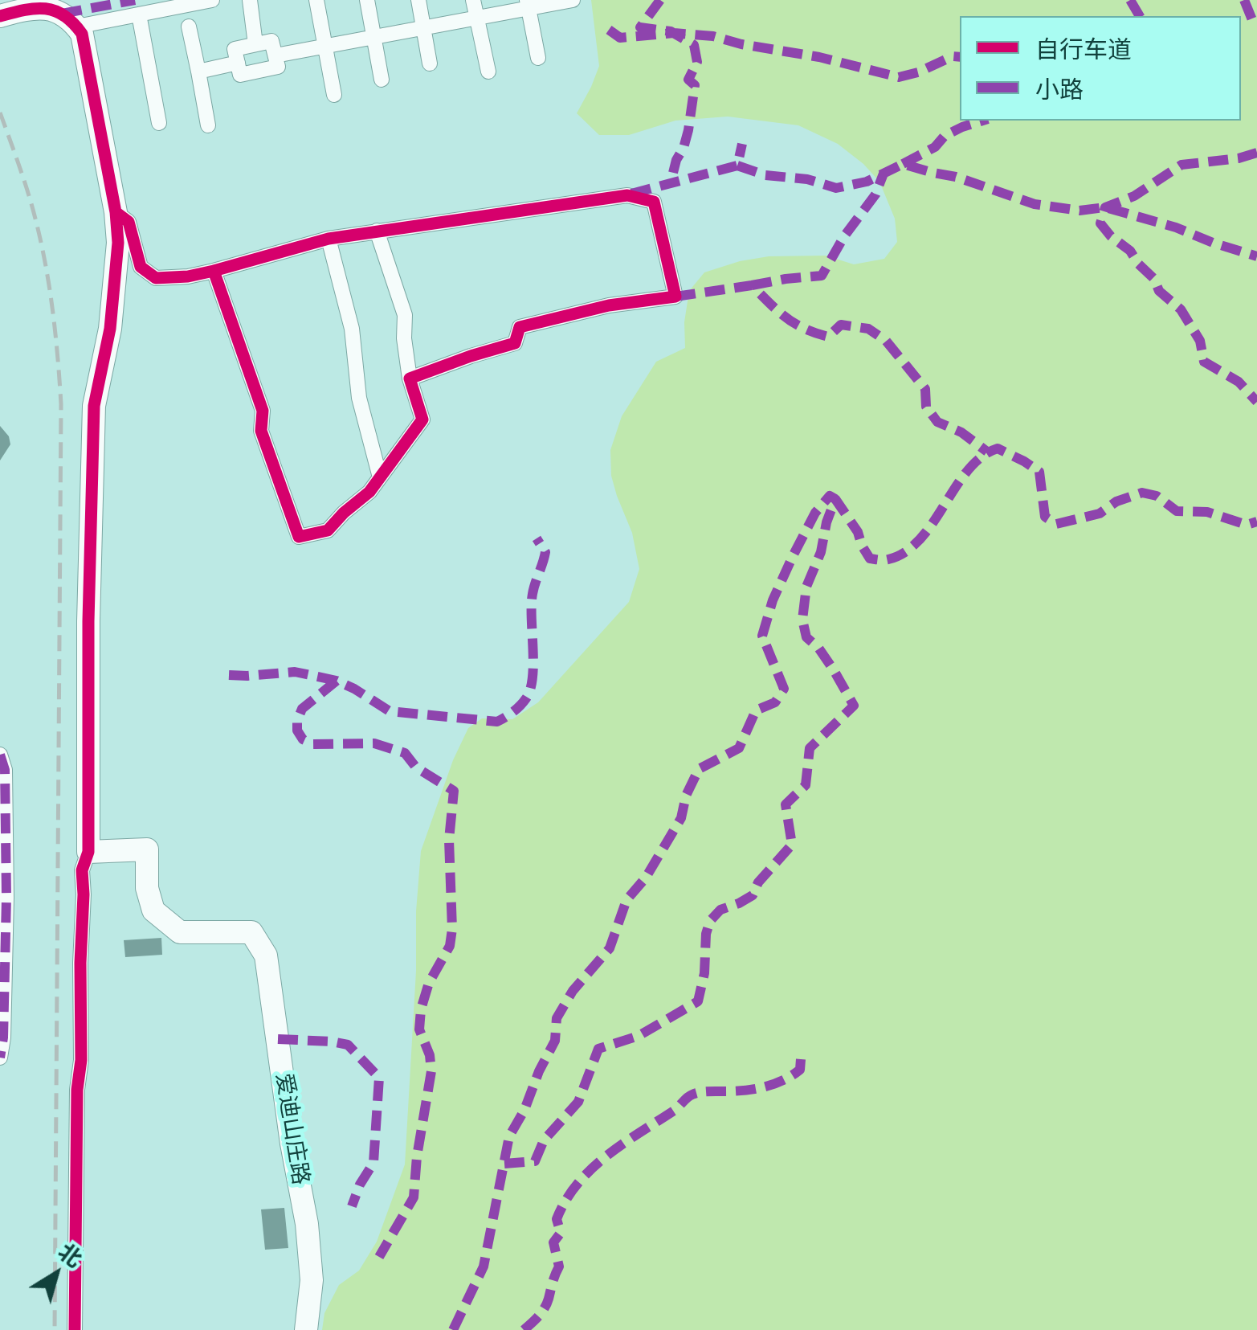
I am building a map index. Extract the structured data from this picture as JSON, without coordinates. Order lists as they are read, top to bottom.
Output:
{
  "streets": {
    "street": ["爱迪山庄路"]
  },
  "legend": ["自行车道", "小路"],
  "north": "top right"
}
